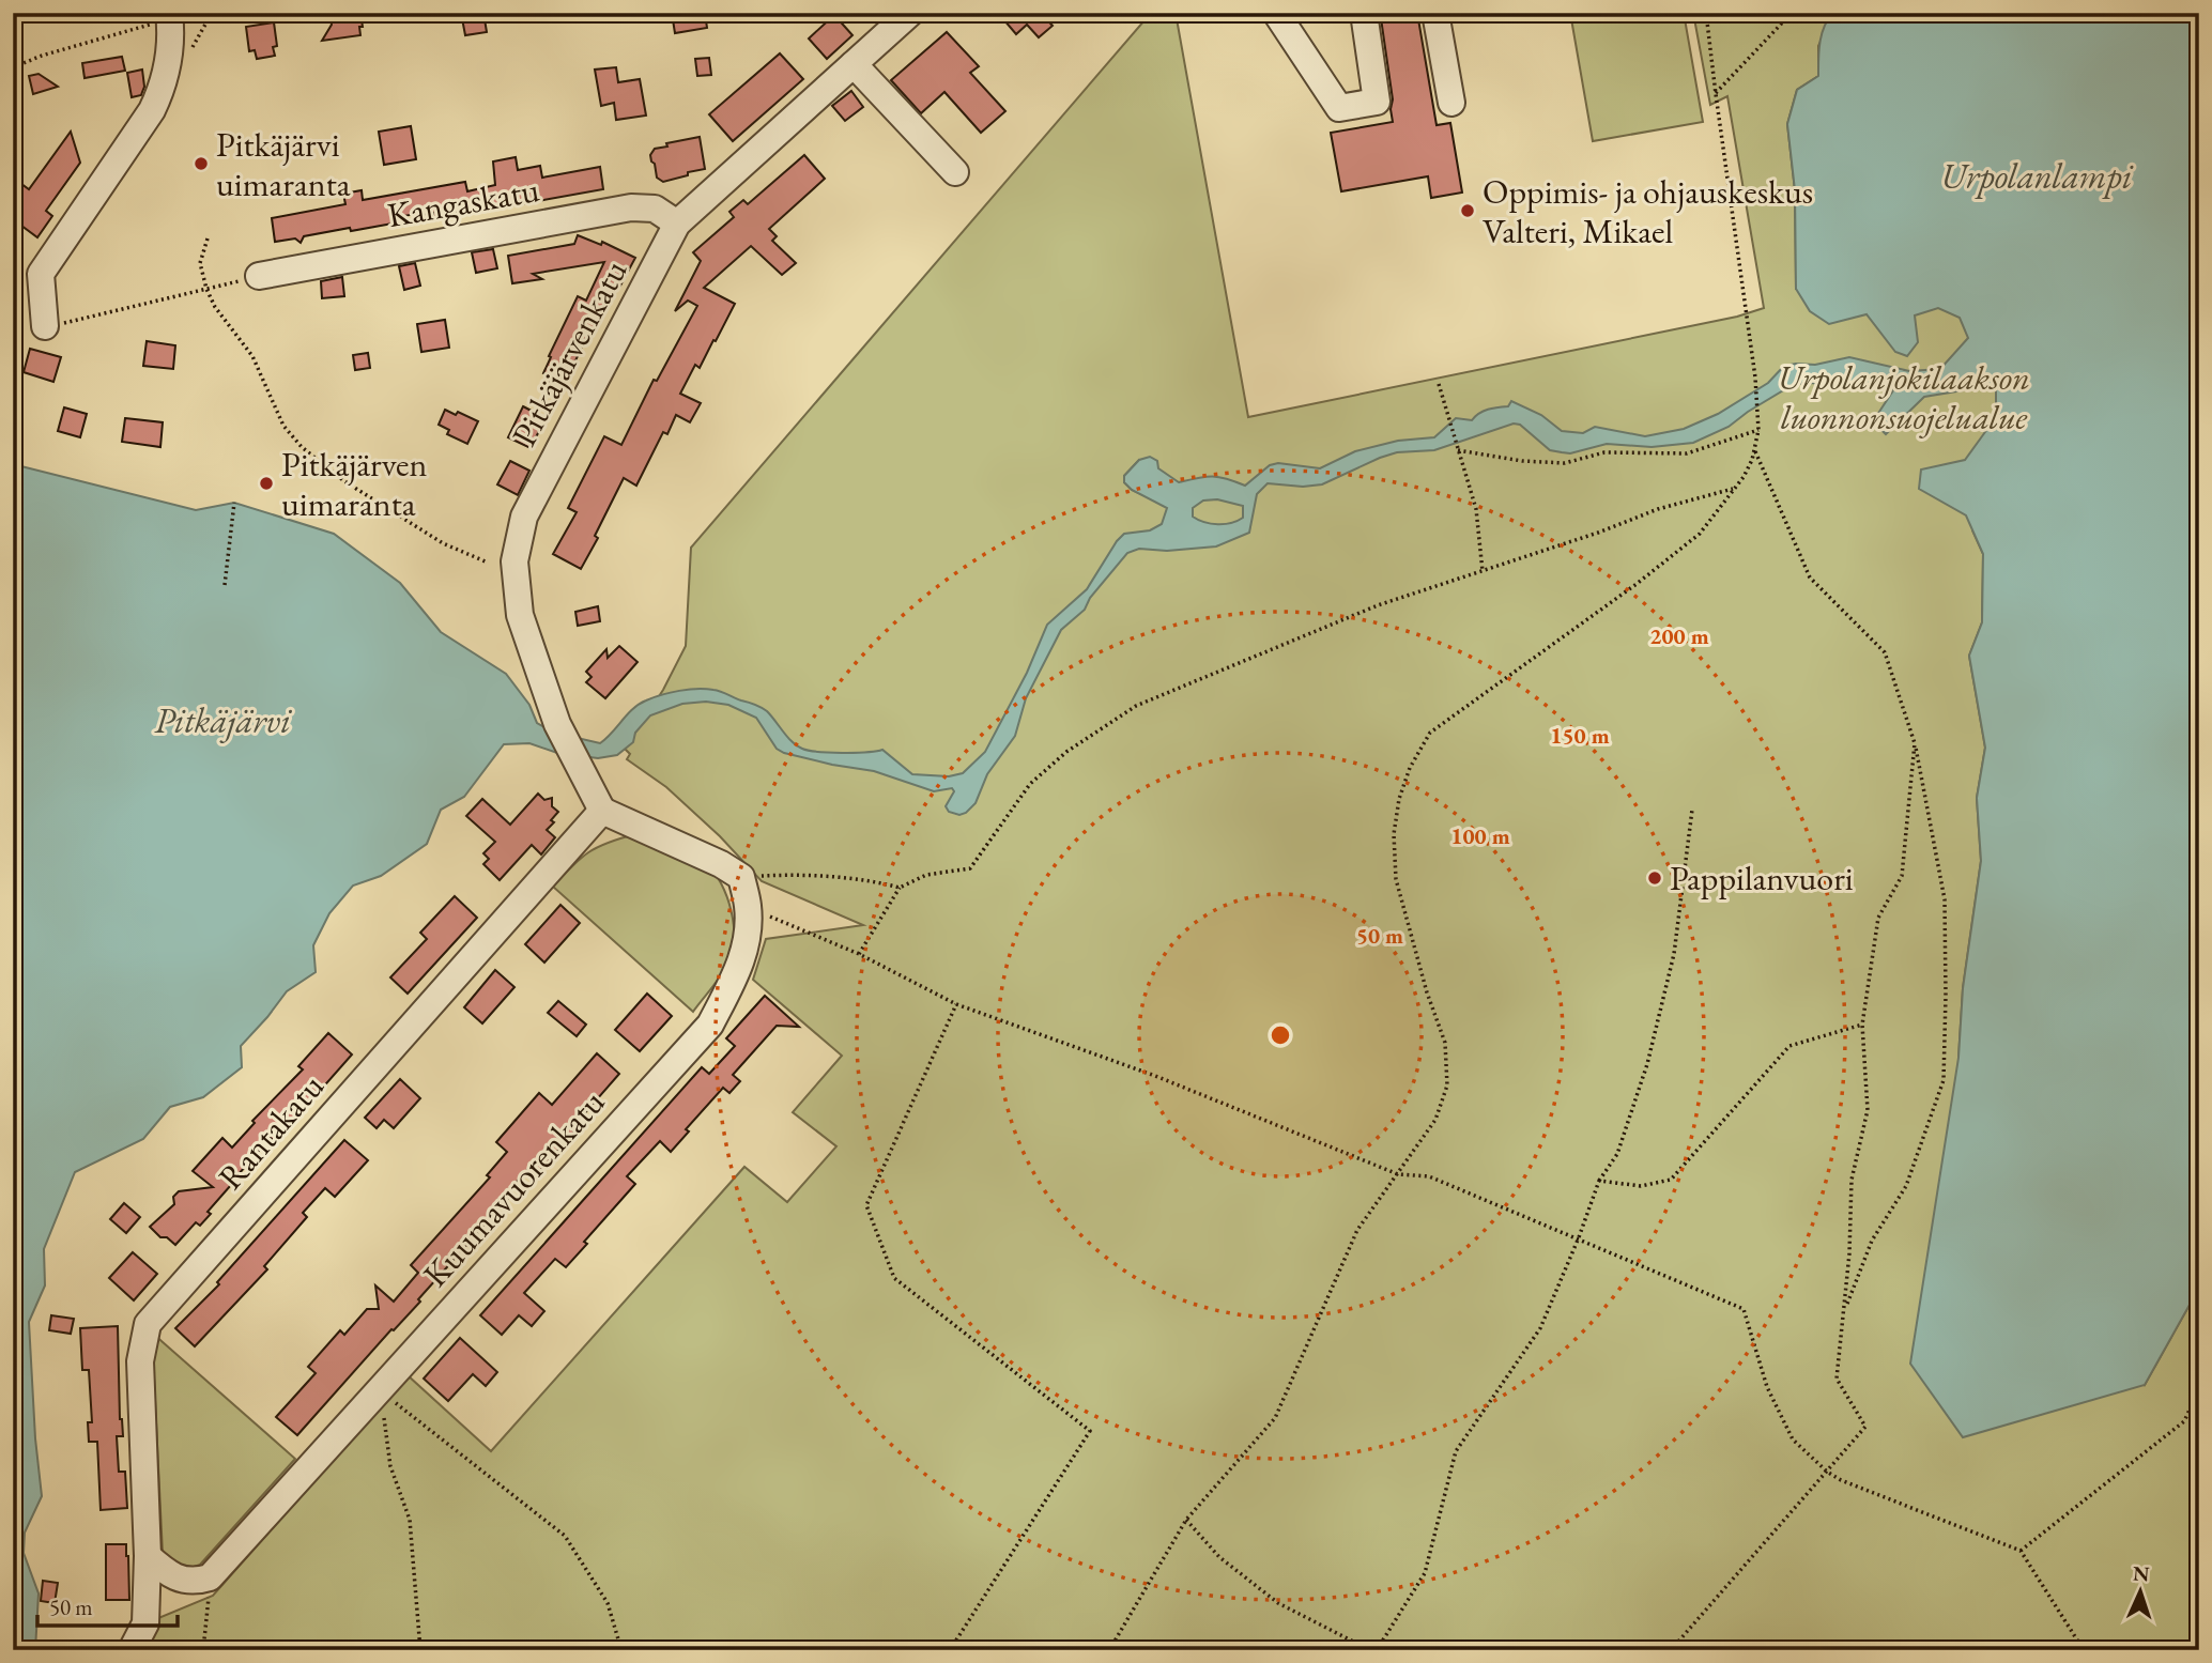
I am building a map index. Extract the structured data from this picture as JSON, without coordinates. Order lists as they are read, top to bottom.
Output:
{
  "streets": {
    "street": [
      "Kangaskatu",
      "Pitkäjärvenkatu",
      "Rantakatu",
      "Kuumavuorenkatu"
    ]
  },
  "crossings": [
    ["Kangaskatu", "Pitkäjärvenkatu"],
    ["Pitkäjärvenkatu", "Rantakatu"]
  ],
  "water": ["Urpolanlampi", "Pitkäjärvi"],
  "parks": ["Urpolanjokilaakson luonnonsuojelualue"],
  "places": [
    "Pitkäjärvi uimaranta",
    "Oppimis- ja ohjauskeskus Valteri, Mikael",
    "Pitkäjärven uimaranta",
    "Pappilanvuori"
  ],
  "scale_bar": "50 m",
  "north": "top",
  "rings": [
    "200 m",
    "150 m",
    "100 m",
    "50 m"
  ]
}
